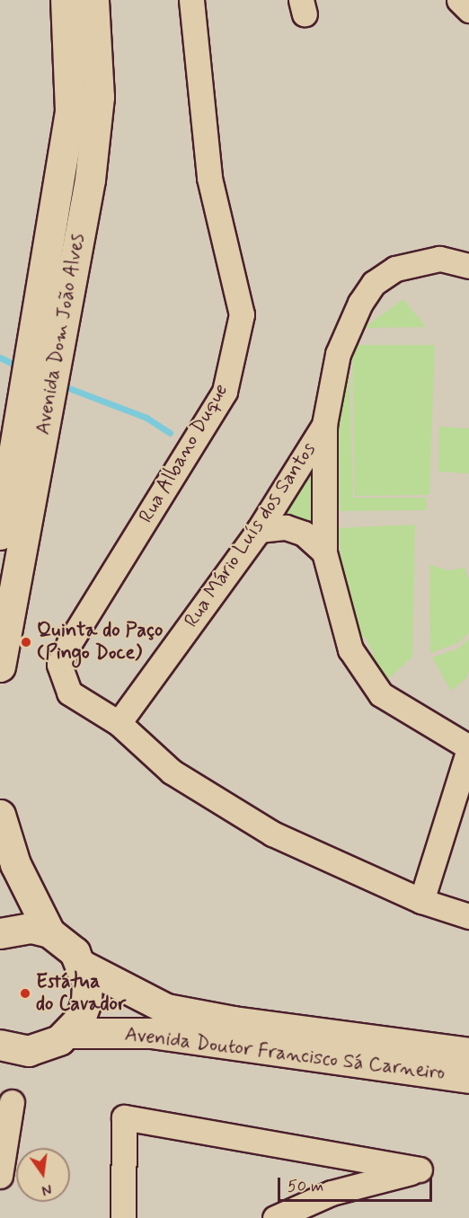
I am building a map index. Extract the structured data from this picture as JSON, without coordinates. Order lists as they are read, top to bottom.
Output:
{
  "streets": {
    "main road": ["Avenida Dom João Alves", "Avenida Doutor Francisco Sá Carneiro"],
    "street": ["Rua Albano Duque", "Rua Mário Luís dos Santos"]
  },
  "crossings": [
    ["Rua Albano Duque", "Rua Mário Luís dos Santos"]
  ],
  "places": ["Quinta do Paço (Pingo Doce)", "Estátua do Cavador"],
  "scale_bar": "50 m",
  "north": "bottom"
}
